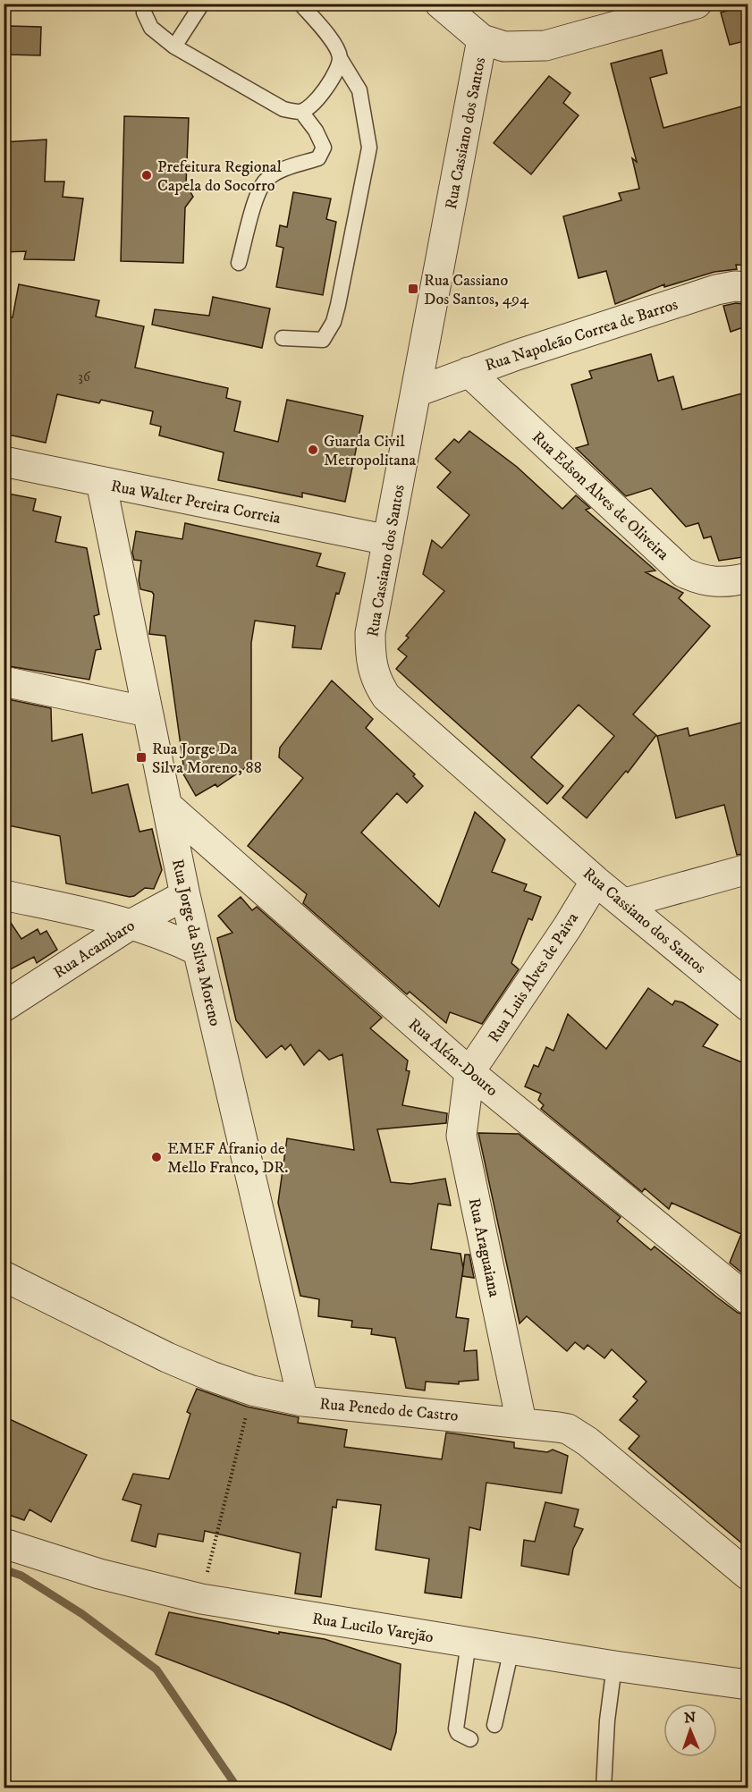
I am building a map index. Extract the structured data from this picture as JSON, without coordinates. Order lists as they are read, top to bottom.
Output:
{
  "streets": {
    "street": [
      "Rua Cassiano dos Santos",
      "Rua Napoleão Correa de Barros",
      "Rua Edson Alves de Oliveira",
      "Rua Walter Pereira Correia",
      "Rua Jorge da Silva Moreno",
      "Rua Acambaro",
      "Rua Luis Alves de Paiva",
      "Rua Além-Douro",
      "Rua Araguaiana",
      "Rua Penedo de Castro",
      "Rua Lucilo Varejão"
    ]
  },
  "crossings": [
    ["Rua Cassiano dos Santos", "Rua Napoleão Correa de Barros"],
    ["Rua Cassiano dos Santos", "Rua Walter Pereira Correia"],
    ["Rua Cassiano dos Santos", "Rua Luis Alves de Paiva"],
    ["Rua Napoleão Correa de Barros", "Rua Edson Alves de Oliveira"],
    ["Rua Walter Pereira Correia", "Rua Jorge da Silva Moreno"],
    ["Rua Jorge da Silva Moreno", "Rua Acambaro"],
    ["Rua Jorge da Silva Moreno", "Rua Além-Douro"],
    ["Rua Jorge da Silva Moreno", "Rua Penedo de Castro"],
    ["Rua Luis Alves de Paiva", "Rua Além-Douro"],
    ["Rua Luis Alves de Paiva", "Rua Araguaiana"],
    ["Rua Além-Douro", "Rua Araguaiana"],
    ["Rua Araguaiana", "Rua Penedo de Castro"]
  ],
  "places": {
    "other": ["Prefeitura Regional Capela do Socorro", "Guarda Civil Metropolitana", "EMEF Afranio de Mello Franco, DR."],
    "transit": ["Rua Cassiano Dos Santos, 494", "Rua Jorge Da Silva Moreno, 88"]
  },
  "house_numbers": ["36"],
  "north": "top"
}
